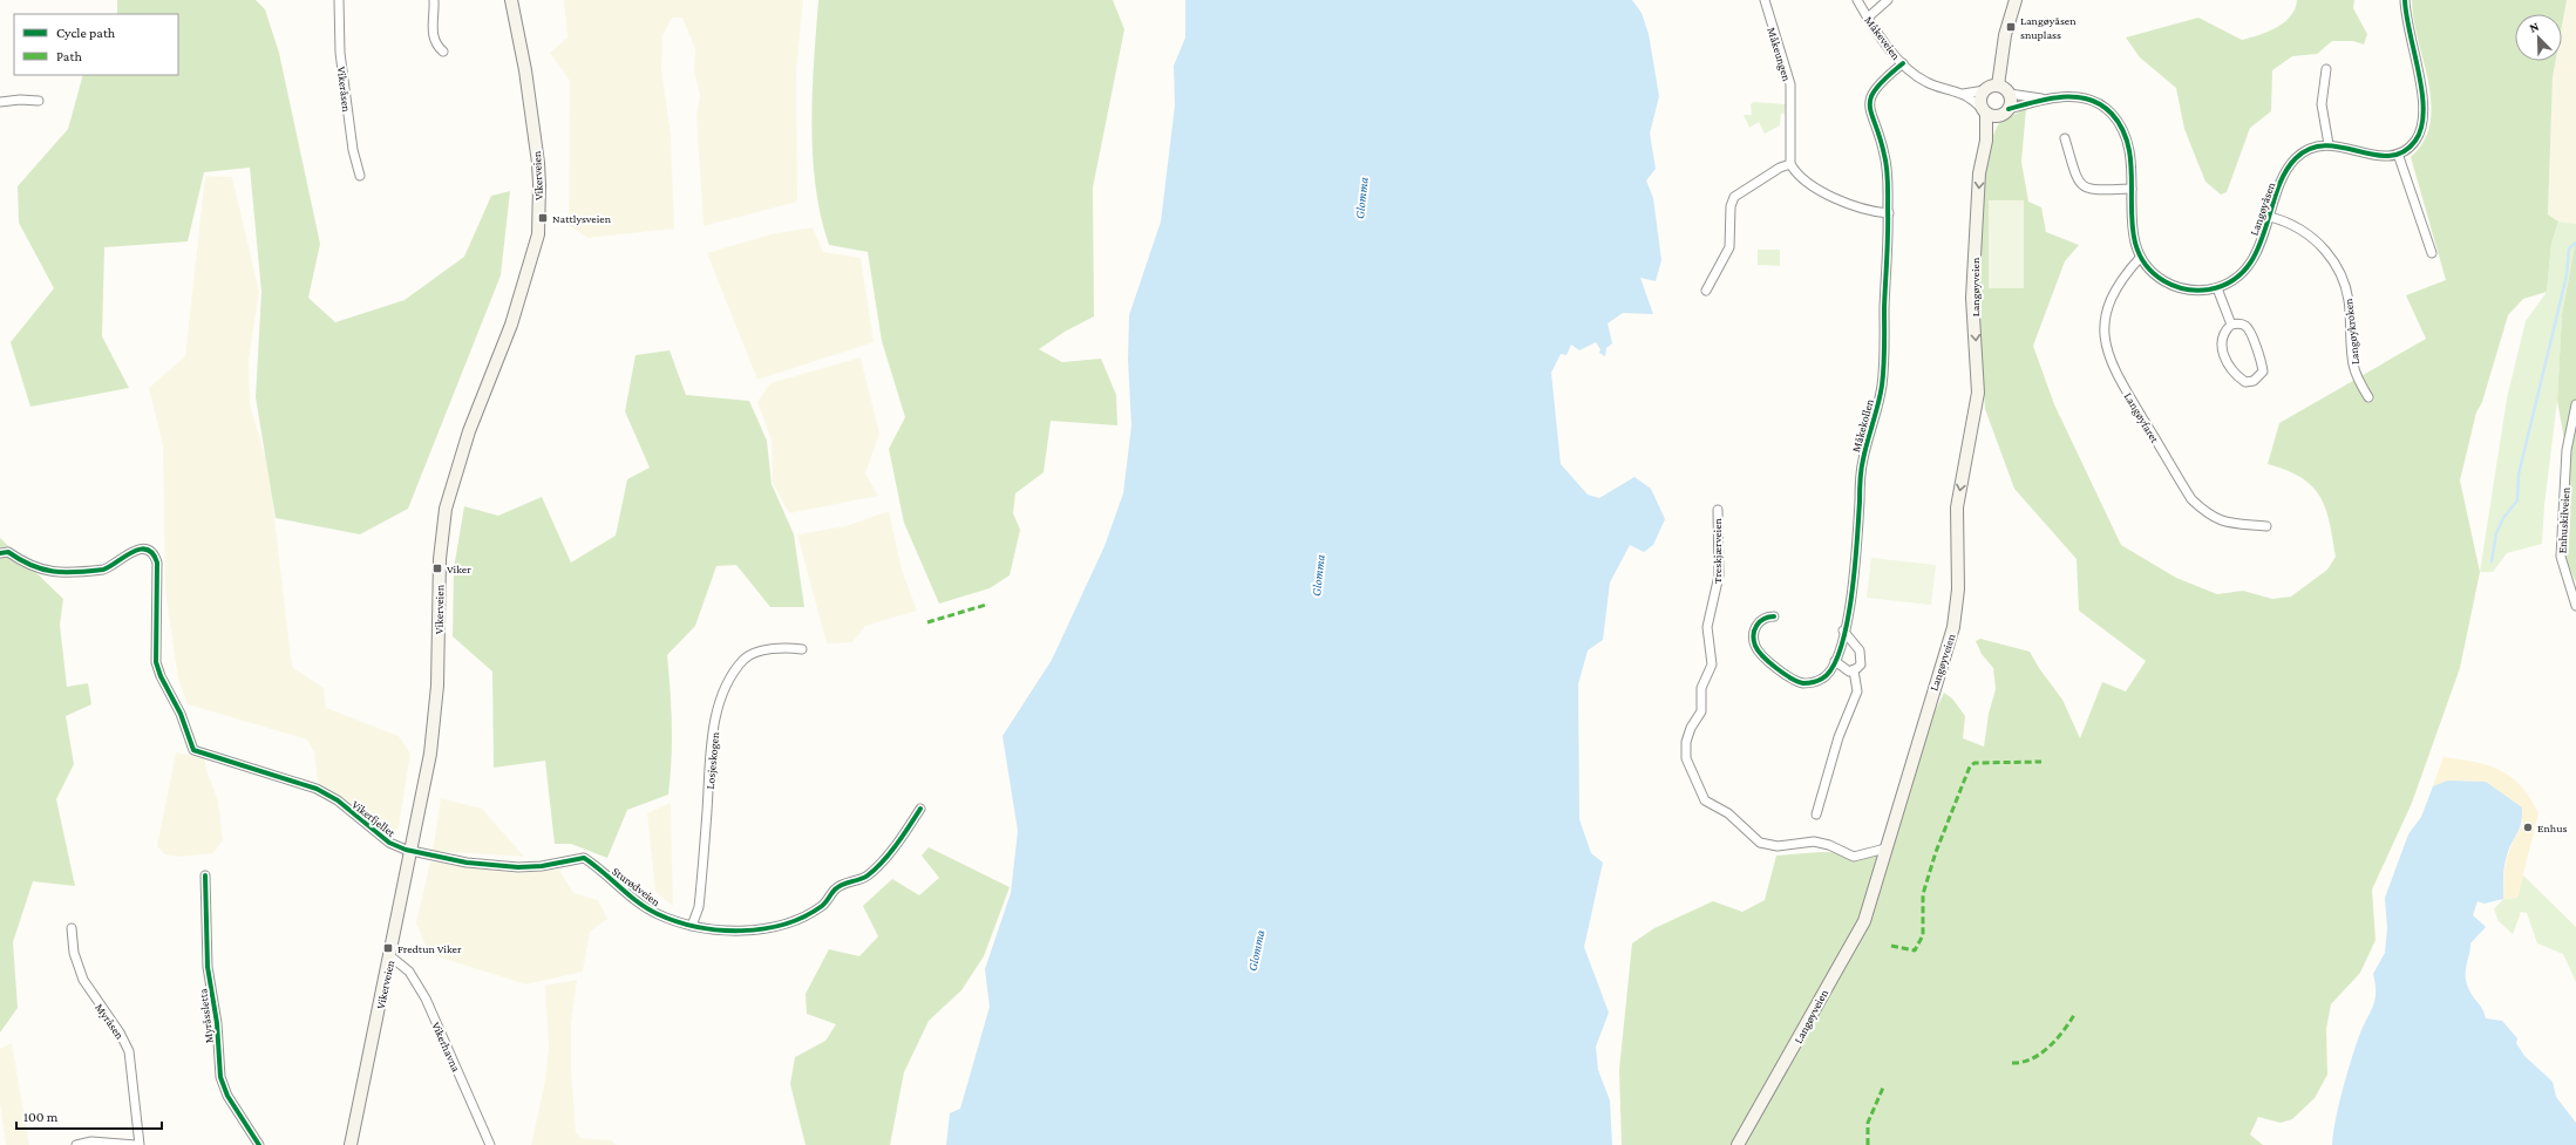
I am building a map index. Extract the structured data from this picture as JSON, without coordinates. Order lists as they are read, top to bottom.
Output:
{
  "streets": {
    "main road": ["Vikerveien", "Langøyveien"],
    "street": [
      "Måkeveien",
      "Måkeungen",
      "Vikeråsen",
      "Langøyåsen",
      "Langøykroken",
      "Langøyfaret",
      "Måkekollen",
      "Enhuskilveien",
      "Treskjærveien",
      "Losjeskogen",
      "Vikerfjellet",
      "Sturødveien",
      "Myråssletta",
      "Myråsen",
      "Vikerhavna"
    ]
  },
  "crossings": [
    ["Måkeveien", "Langøyåsen"],
    ["Måkeveien", "Langøyveien"],
    ["Måkeveien", "Måkekollen"],
    ["Vikerveien", "Vikerfjellet"],
    ["Vikerveien", "Sturødveien"],
    ["Vikerveien", "Vikerhavna"],
    ["Langøyåsen", "Langøyveien"],
    ["Langøyåsen", "Langøykroken"],
    ["Langøyåsen", "Langøyfaret"],
    ["Langøyveien", "Treskjærveien"],
    ["Losjeskogen", "Sturødveien"],
    ["Vikerfjellet", "Sturødveien"]
  ],
  "one_way": ["Langøyveien"],
  "water": ["Glomma"],
  "places": {
    "transit": [
      "Langøyåsen snuplass",
      "Nattlysveien",
      "Viker",
      "Fredtun Viker"
    ],
    "other": ["Enhus"]
  },
  "legend": ["Cycle path", "Path"],
  "scale_bar": "100 m",
  "north": "top left"
}
